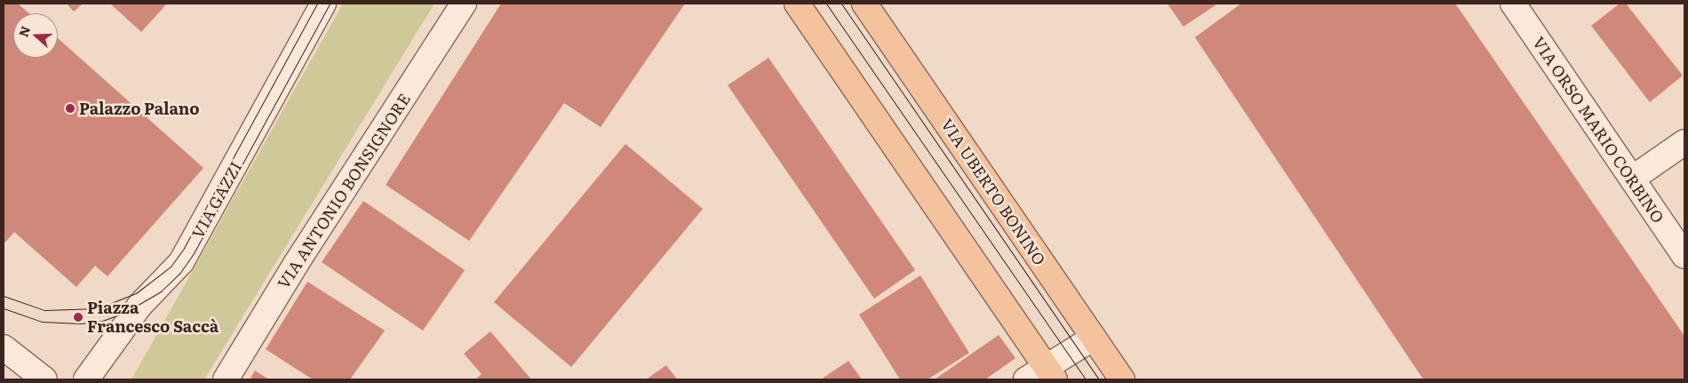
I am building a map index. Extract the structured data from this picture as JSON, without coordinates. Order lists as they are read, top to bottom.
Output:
{
  "streets": {
    "main road": ["VIA UBERTO BONINO"],
    "street": ["VIA ORSO MARIO CORBINO", "VIA ANTONIO BONSIGNORE", "VIA GAZZI"]
  },
  "places": ["Palazzo Palano", "Piazza Francesco Saccà"],
  "north": "left"
}
